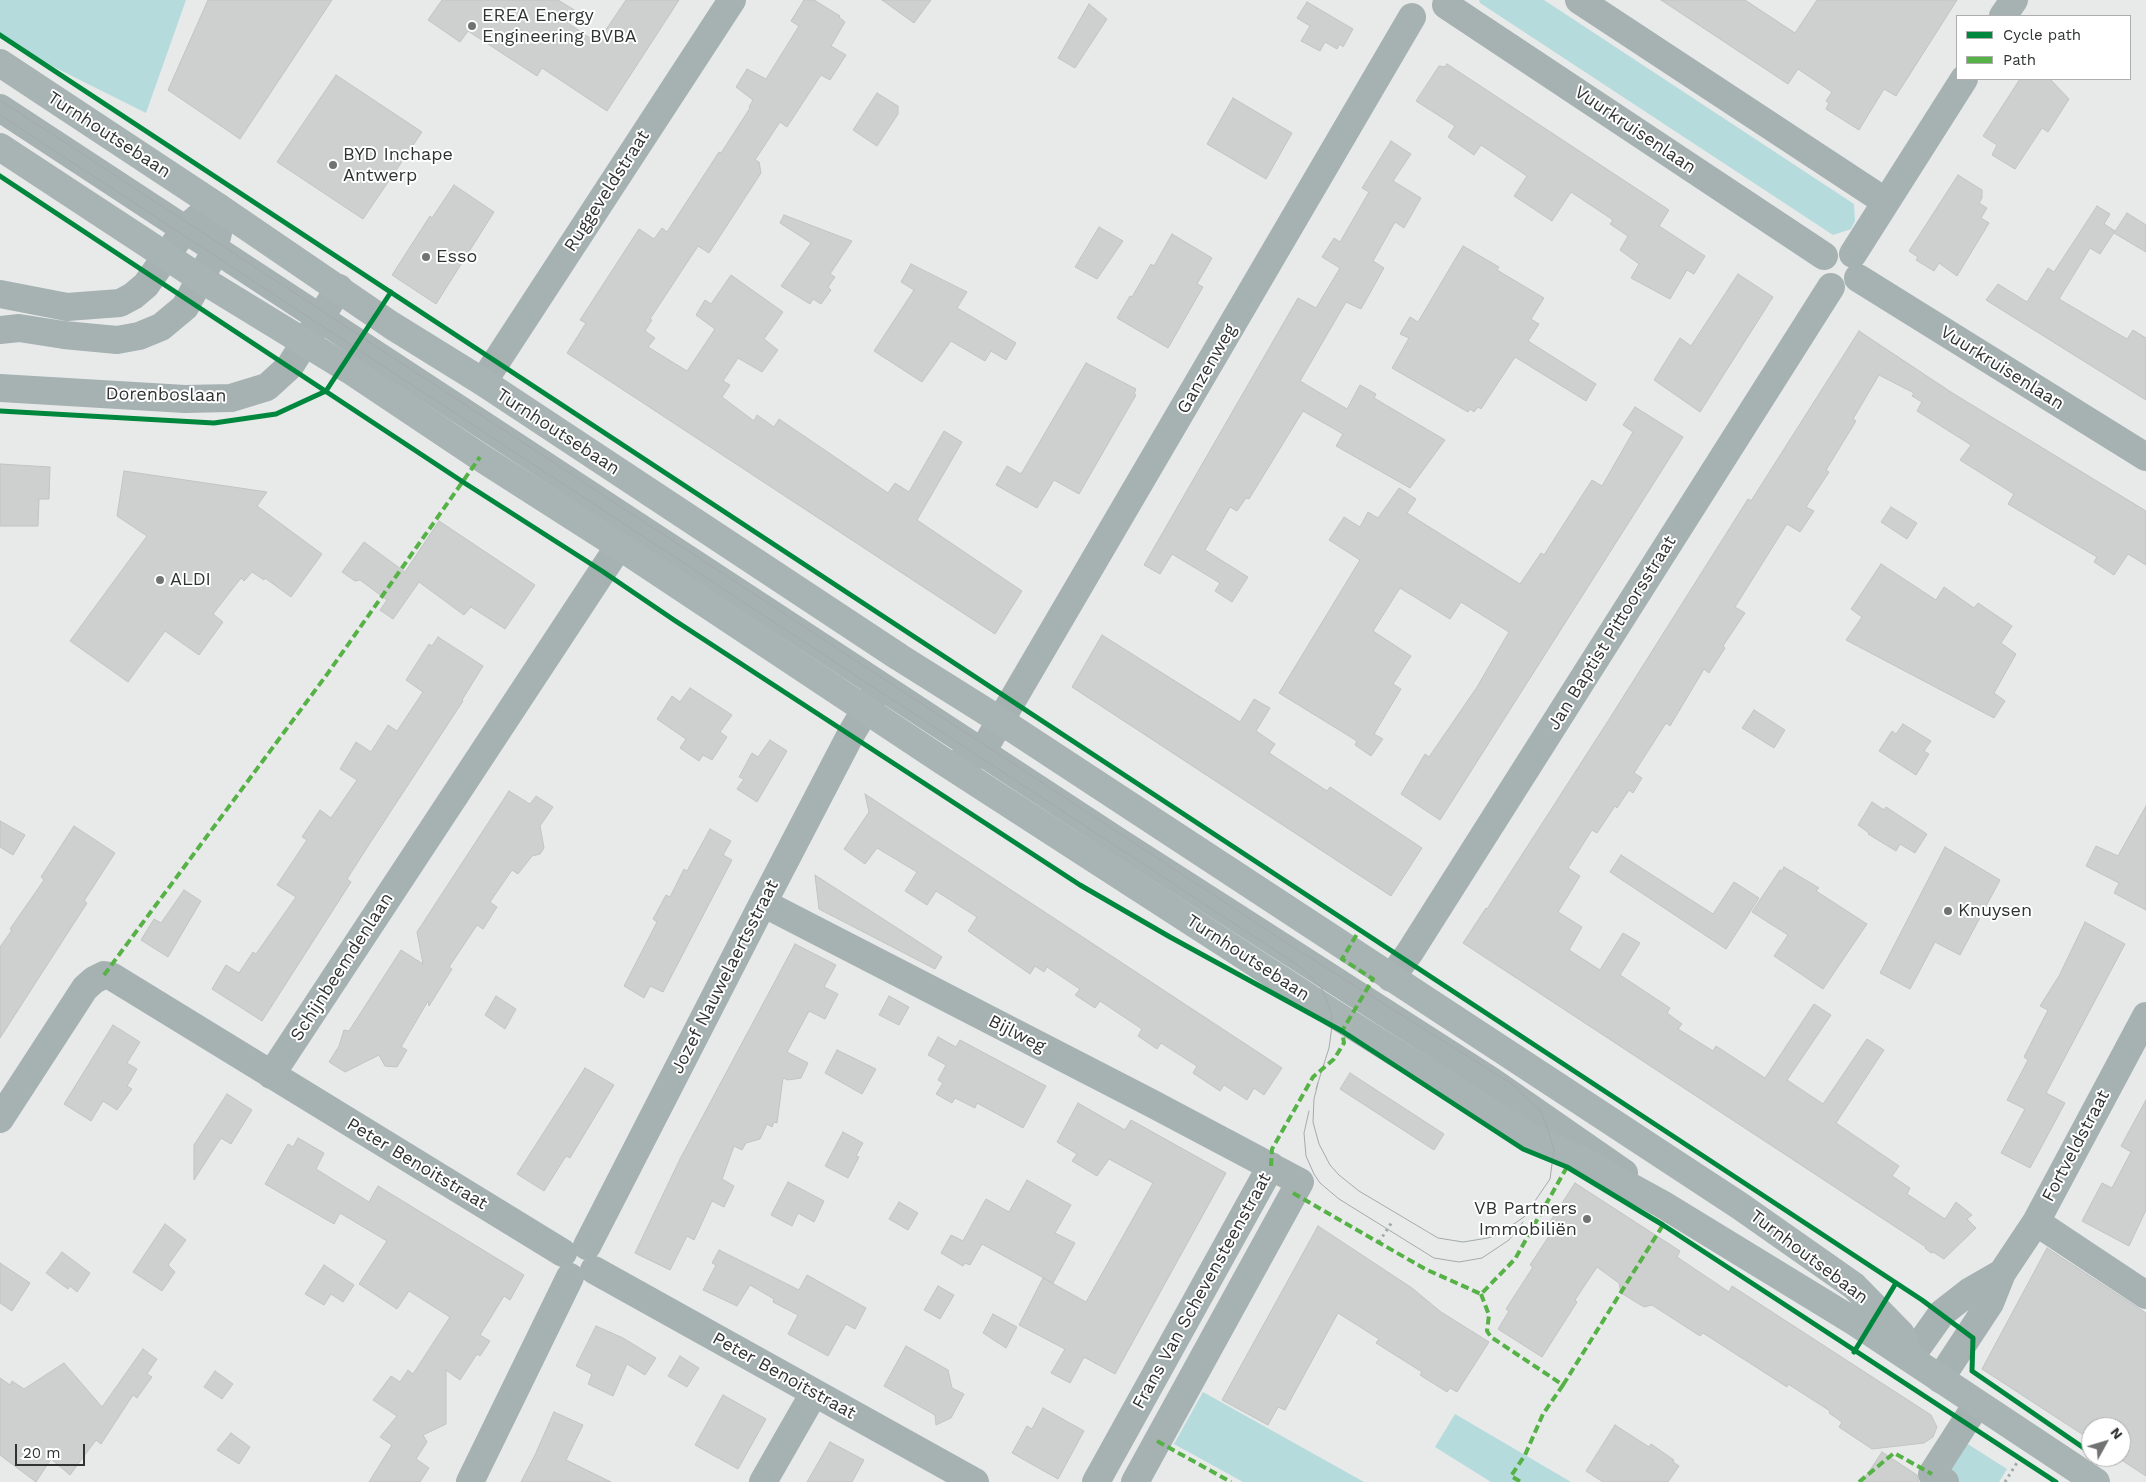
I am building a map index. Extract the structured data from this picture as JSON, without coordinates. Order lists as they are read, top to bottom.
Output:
{
  "streets": {
    "main road": ["Turnhoutsebaan"],
    "street": [
      "Vuurkruisenlaan",
      "Ruggeveldstraat",
      "Ganzenweg",
      "Dorenboslaan",
      "Jan Baptist Pittoorsstraat",
      "Schijnbeemdenlaan",
      "Jozef Nauwelaertsstraat",
      "Bijlweg",
      "Fortveldstraat",
      "Peter Benoitstraat",
      "Frans Van Schevensteenstraat"
    ]
  },
  "crossings": [
    ["Vuurkruisenlaan", "Jan Baptist Pittoorsstraat"],
    ["Turnhoutsebaan", "Ruggeveldstraat"],
    ["Turnhoutsebaan", "Ganzenweg"],
    ["Turnhoutsebaan", "Dorenboslaan"],
    ["Turnhoutsebaan", "Jan Baptist Pittoorsstraat"],
    ["Turnhoutsebaan", "Schijnbeemdenlaan"],
    ["Turnhoutsebaan", "Jozef Nauwelaertsstraat"],
    ["Turnhoutsebaan", "Fortveldstraat"],
    ["Schijnbeemdenlaan", "Peter Benoitstraat"],
    ["Jozef Nauwelaertsstraat", "Bijlweg"],
    ["Jozef Nauwelaertsstraat", "Peter Benoitstraat"],
    ["Bijlweg", "Frans Van Schevensteenstraat"]
  ],
  "places": [
    "EREA Energy Engineering BVBA",
    "BYD Inchape Antwerp",
    "Esso",
    "ALDI",
    "Knuysen",
    "VB Partners Immobiliën"
  ],
  "legend": ["Cycle path", "Path"],
  "scale_bar": "20 m",
  "north": "top right"
}
